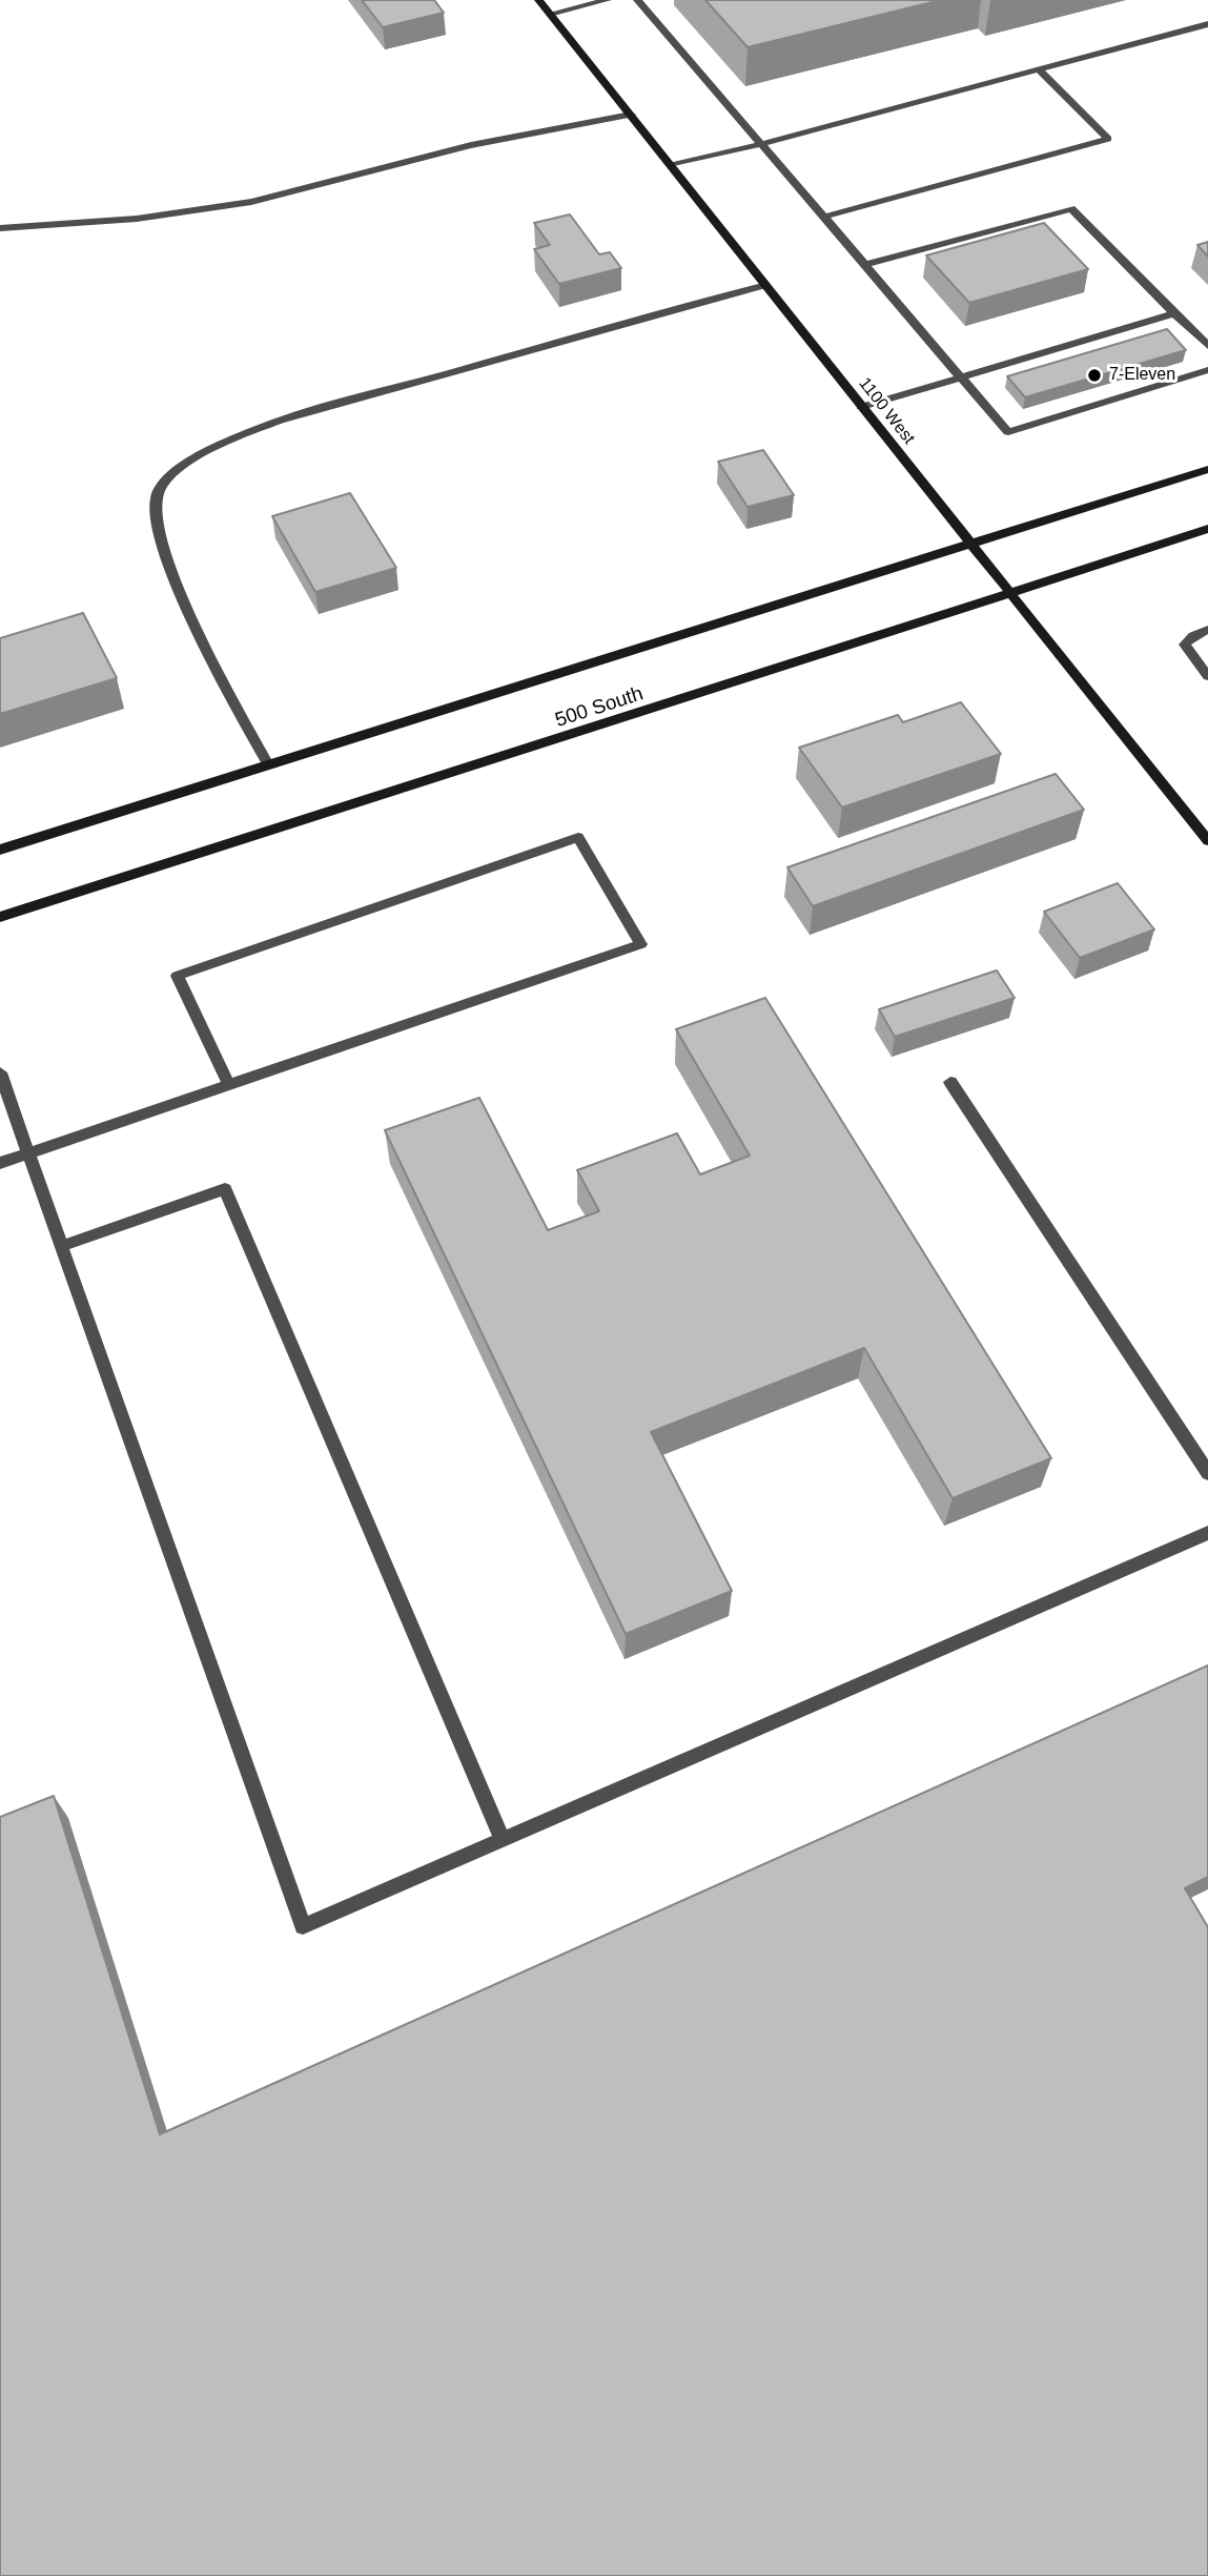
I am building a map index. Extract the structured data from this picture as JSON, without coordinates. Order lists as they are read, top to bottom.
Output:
{
  "streets": {
    "main road": ["1100 West", "500 South"]
  },
  "crossings": [
    ["1100 West", "500 South"]
  ],
  "places": ["7-Eleven"]
}
